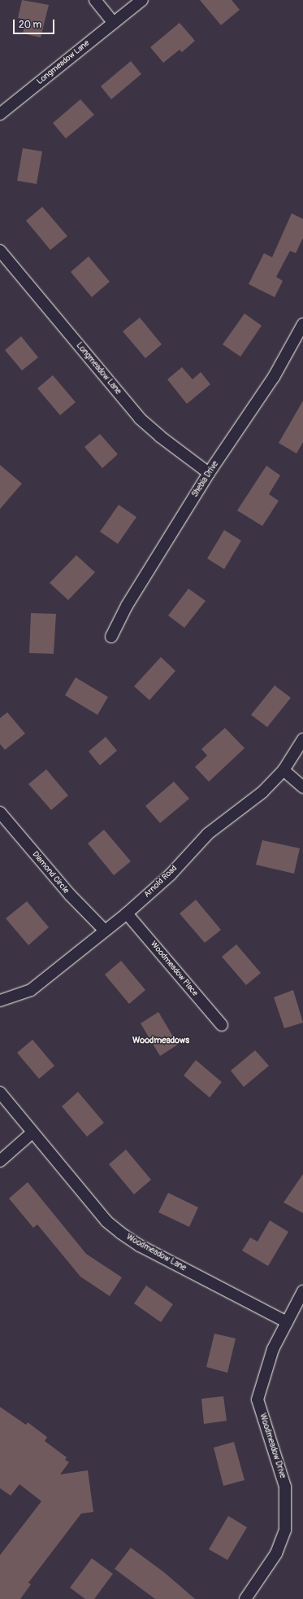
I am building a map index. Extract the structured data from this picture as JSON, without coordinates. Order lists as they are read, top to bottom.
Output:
{
  "streets": {
    "street": [
      "Longmeadow Lane",
      "Shebia Drive",
      "Diamond Circle",
      "Arnold Road",
      "Woodmeadow Place",
      "Woodmeadow Lane",
      "Woodmeadow Drive"
    ]
  },
  "crossings": [
    ["Longmeadow Lane", "Shebia Drive"],
    ["Diamond Circle", "Arnold Road"],
    ["Arnold Road", "Woodmeadow Place"],
    ["Woodmeadow Lane", "Woodmeadow Drive"]
  ],
  "districts": ["Woodmeadows"],
  "scale_bar": "20 m"
}
